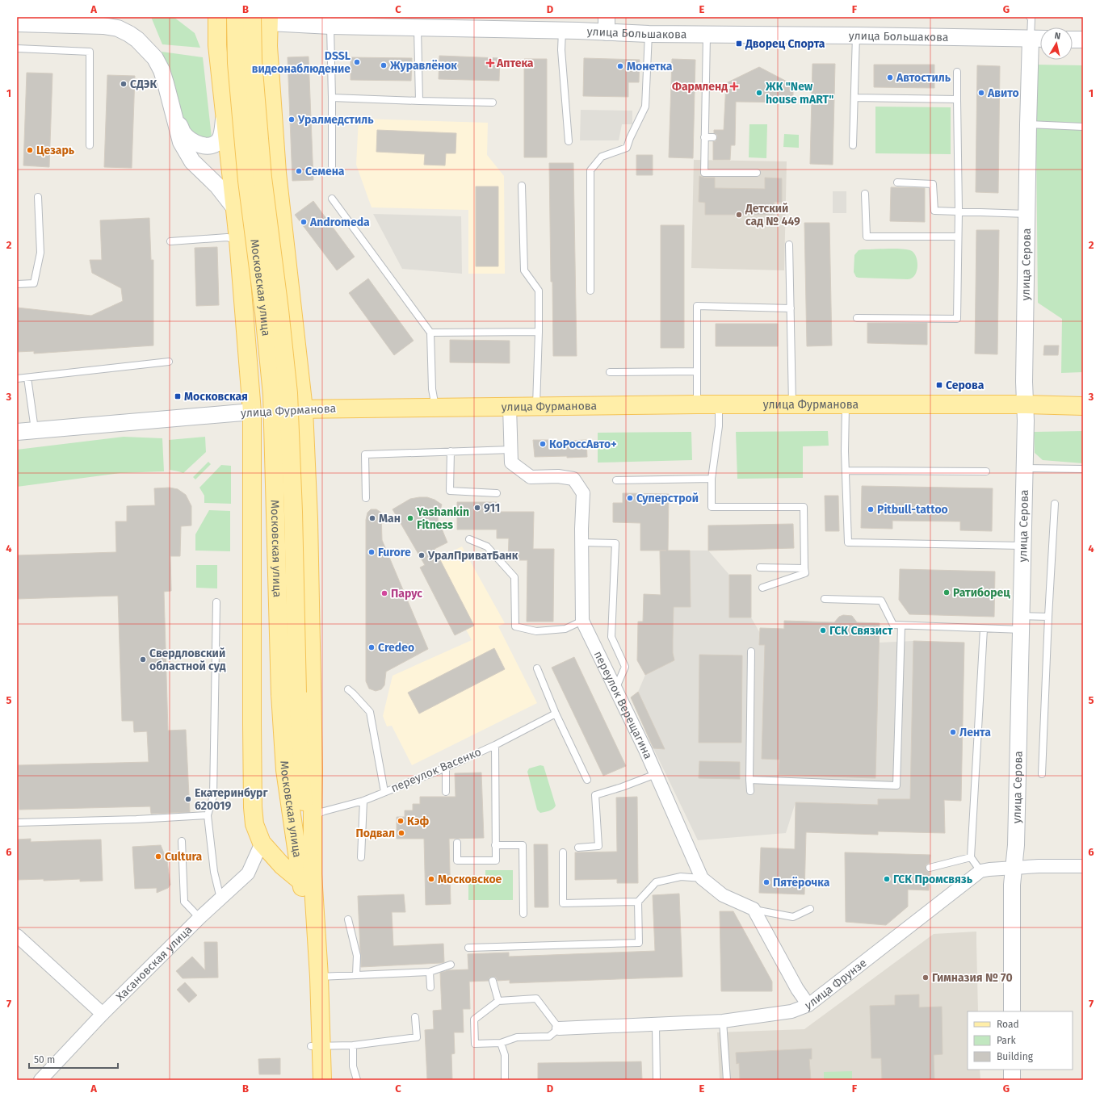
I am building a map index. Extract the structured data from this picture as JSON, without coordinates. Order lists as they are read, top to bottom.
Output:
{
  "streets": {
    "main road": ["Московская улица", "улица Фурманова"],
    "street": [
      "улица Большакова",
      "улица Серова",
      "переулок Верещагина",
      "Хасановская улица",
      "улица Фрунзе"
    ],
    "lane": ["переулок Васенко"]
  },
  "crossings": [
    ["улица Большакова", "улица Серова"],
    ["улица Серова", "улица Фурманова"],
    ["Московская улица", "улица Фурманова"],
    ["Московская улица", "Хасановская улица"],
    ["улица Фурманова", "переулок Верещагина"]
  ],
  "places": {
    "transit": ["Дворец Спорта", "Серова", "Московская"],
    "other": [
      "DSSL видеонаблюдение",
      "Журавлёнок",
      "Монетка",
      "Автостиль",
      "СДЭК",
      "ЖК \"New house mART\"",
      "Авито",
      "Уралмедстиль",
      "Цезарь",
      "Семена",
      "Детский сад № 449",
      "Andromeda",
      "КоРоссАвто+",
      "Суперстрой",
      "911",
      "Pitbull-tattoo",
      "Ман",
      "Yashankin Fitness",
      "Furore",
      "УралПриватБанк",
      "Ратиборец",
      "Парус",
      "ГСК Связист",
      "Credeo",
      "Свердловский областной суд",
      "Лента",
      "Екатеринбург 620019",
      "Кэф",
      "Подвал",
      "Cultura",
      "Московское",
      "ГСК Промсвязь",
      "Пятёрочка",
      "Гимназия № 70"
    ],
    "health": ["Аптека", "Фармленд"]
  },
  "legend": ["Road", "Park", "Building"],
  "scale_bar": "50 m",
  "north": "top",
  "grid": {
    "columns": [
      "A",
      "B",
      "C",
      "D",
      "E",
      "F",
      "G"
    ],
    "rows": [
      "1",
      "2",
      "3",
      "4",
      "5",
      "6",
      "7"
    ]
  }
}
